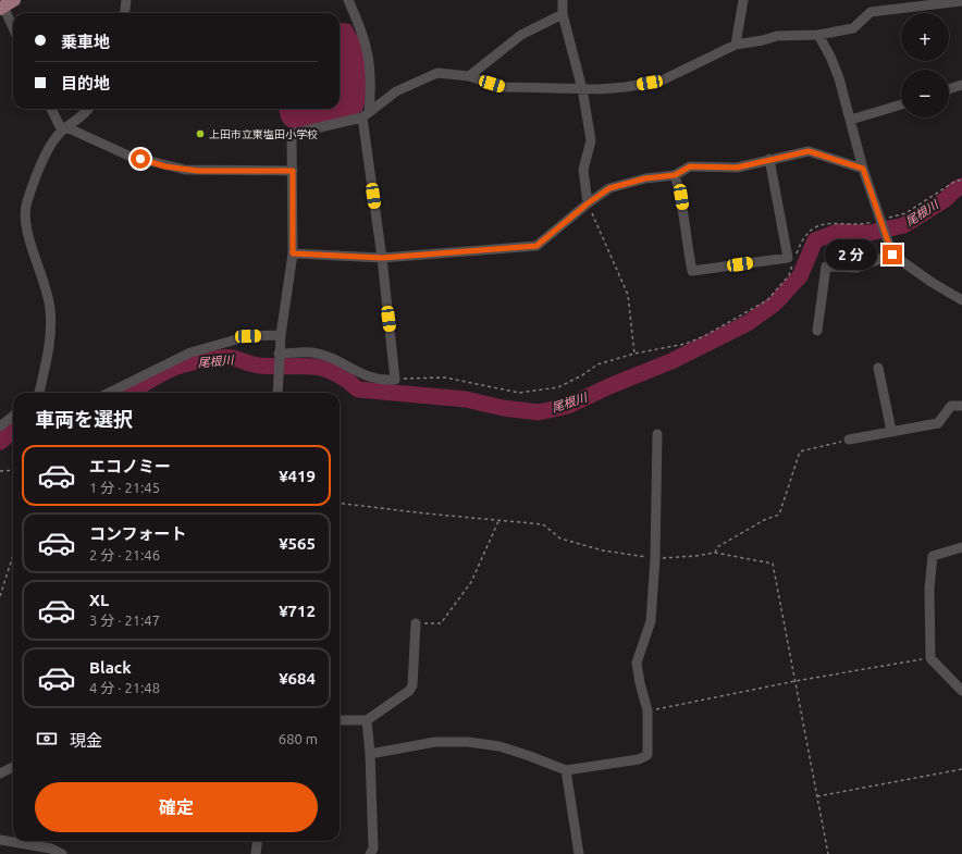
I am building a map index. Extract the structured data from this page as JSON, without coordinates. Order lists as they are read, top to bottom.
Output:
{
  "water": ["尾根川"],
  "places": ["上田市立東塩田小学校"],
  "page": {
    "map_buttons": ["+", "−"],
    "banner": ["乗車地", "目的地"],
    "bubble": "2 分",
    "heading": "車両を選択",
    "list": [
      {
        "name": "エコノミー",
        "note": "1 分 · 21:45",
        "value": "¥419"
      },
      {
        "name": "コンフォート",
        "note": "2 分 · 21:46",
        "value": "¥565"
      },
      {
        "name": "XL",
        "note": "3 分 · 21:47",
        "value": "¥712"
      },
      {
        "name": "Black",
        "note": "4 分 · 21:48",
        "value": "¥684"
      }
    ],
    "pay": ["現金", "680 m"],
    "buttons": "確定"
  }
}
